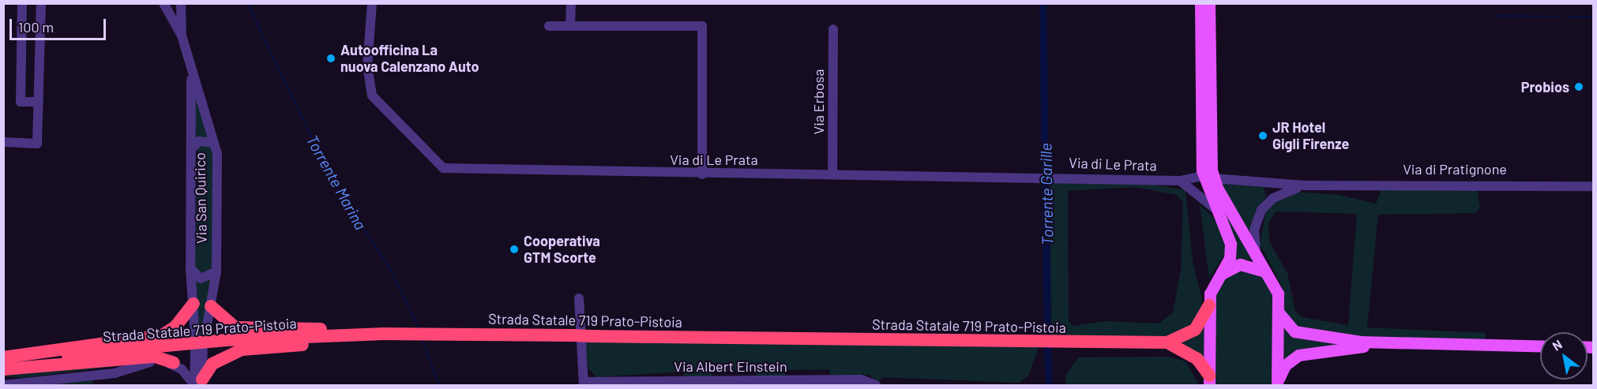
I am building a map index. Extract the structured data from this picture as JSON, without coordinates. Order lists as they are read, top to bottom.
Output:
{
  "streets": {
    "highway": ["Strada Statale 719 Prato-Pistoia"],
    "street": [
      "Via Erbosa",
      "Via di Le Prata",
      "Via di Pratignone",
      "Via San Quirico",
      "Via Albert Einstein"
    ]
  },
  "crossings": [
    ["Via Erbosa", "Via di Le Prata"],
    ["Via di Le Prata", "Via di Pratignone"]
  ],
  "water": ["Torrente Marina", "Torrente Garille"],
  "places": [
    "Autoofficina La nuova Calenzano Auto",
    "Probios",
    "JR Hotel Gigli Firenze",
    "Cooperativa GTM Scorte"
  ],
  "scale_bar": "100 m",
  "north": "top left"
}
